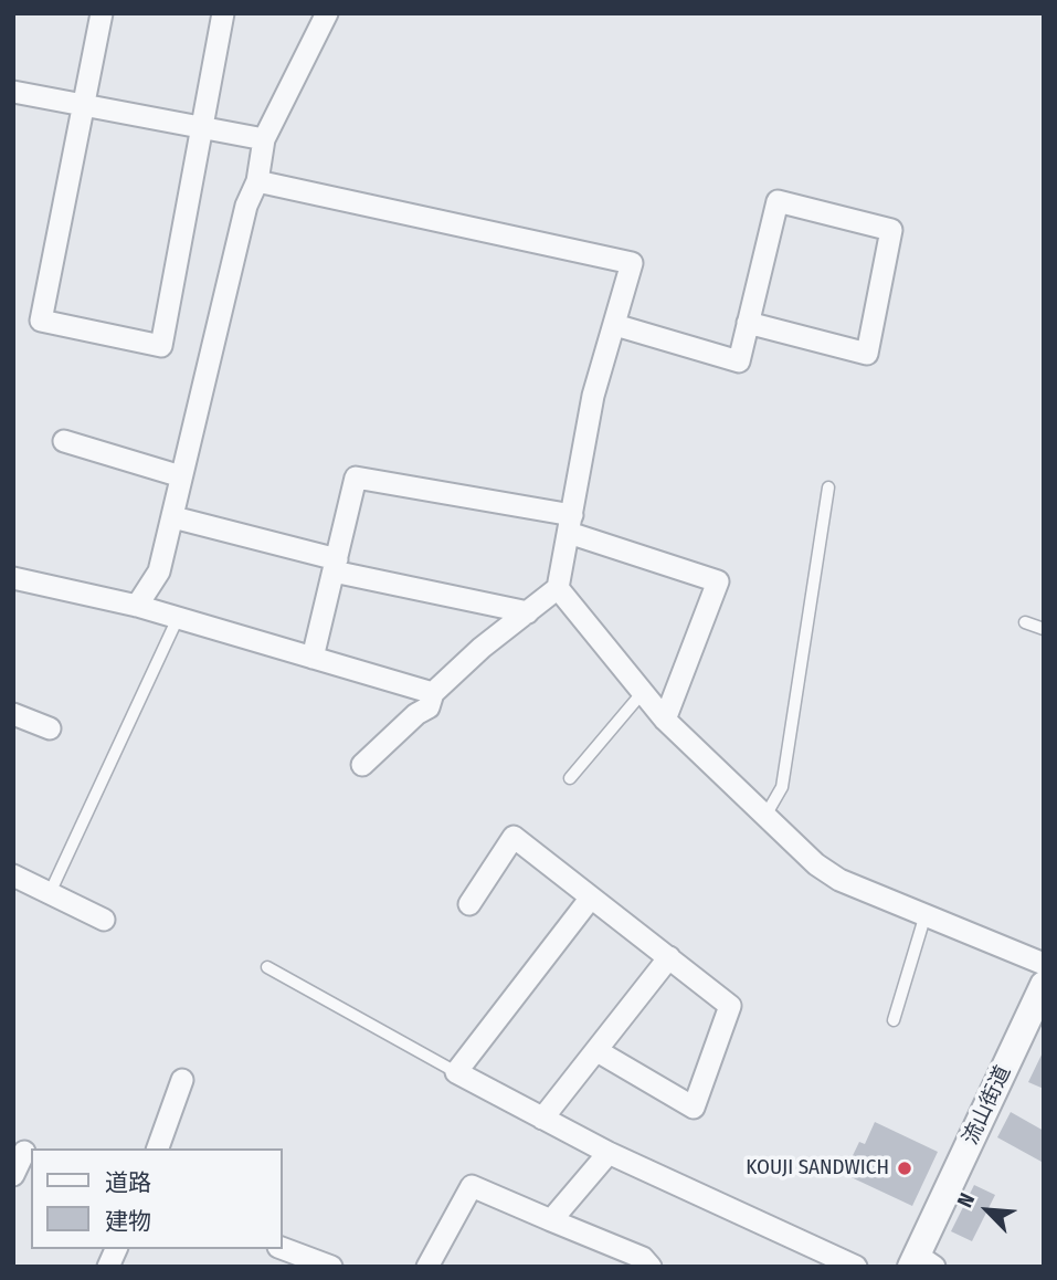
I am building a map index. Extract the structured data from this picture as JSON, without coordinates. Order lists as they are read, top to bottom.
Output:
{
  "streets": {
    "street": ["流山街道"]
  },
  "places": ["KOUJI SANDWICH"],
  "legend": ["道路", "建物"],
  "north": "top left"
}
